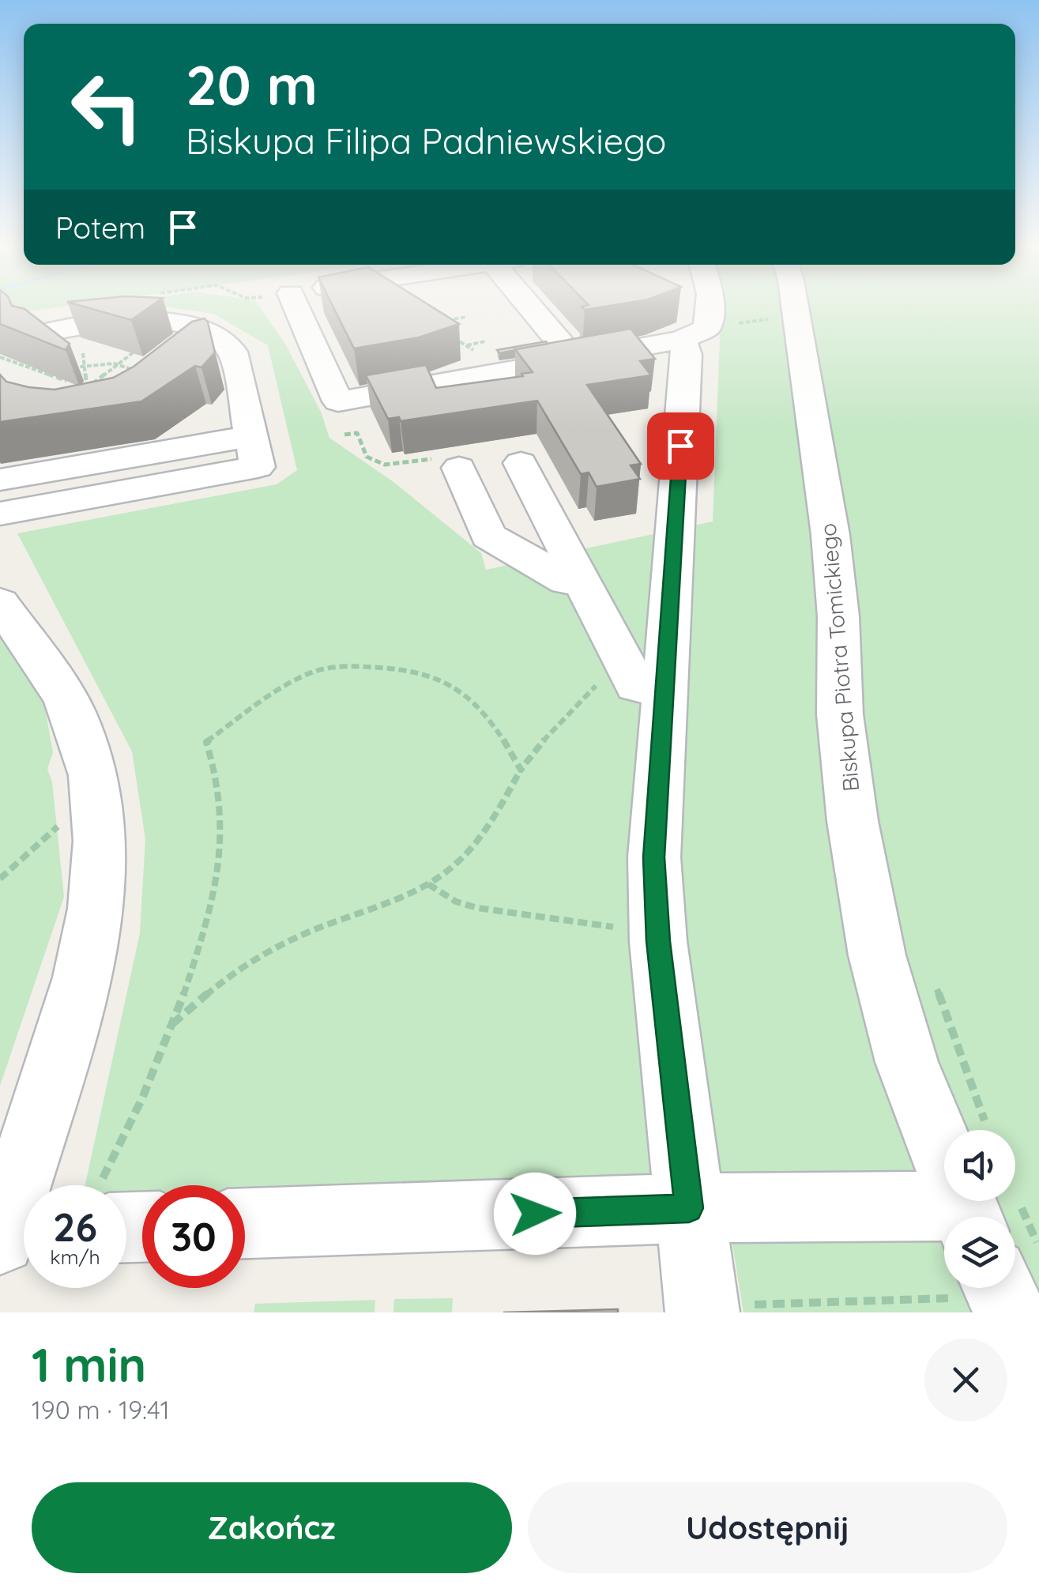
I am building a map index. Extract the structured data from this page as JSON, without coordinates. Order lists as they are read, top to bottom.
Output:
{
  "streets": {
    "street": ["Biskupa Piotra Tomickiego"]
  },
  "page": {
    "turn": ["20 m", "Biskupa Filipa Padniewskiego"],
    "then": "Potem",
    "speed": "26 km/h",
    "limit": "30",
    "heading": ["1 min", "190 m · 19:41"],
    "buttons": ["Zakończ", "Udostępnij"]
  }
}
